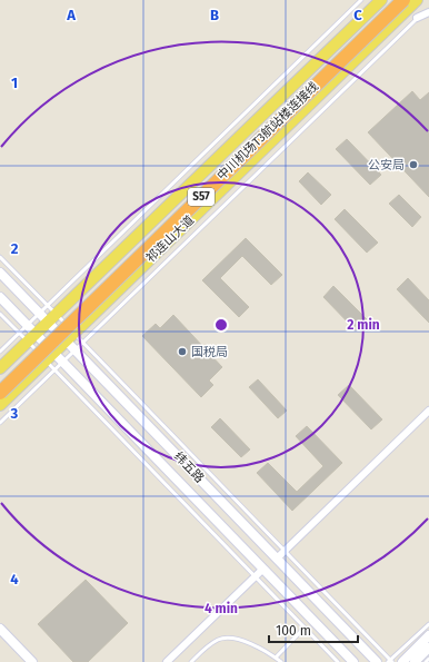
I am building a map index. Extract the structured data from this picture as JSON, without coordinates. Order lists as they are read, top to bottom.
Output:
{
  "streets": {
    "highway": ["中川机场T3航站楼连接线", "S57"],
    "main road": ["祁连山大道"],
    "street": ["纬五路"]
  },
  "crossings": [
    ["祁连山大道", "纬五路"]
  ],
  "places": ["公安局", "国税局"],
  "scale_bar": "100 m",
  "grid": {
    "columns": ["A", "B", "C"],
    "rows": [
      "1",
      "2",
      "3",
      "4"
    ]
  },
  "rings": ["2 min", "4 min"]
}
